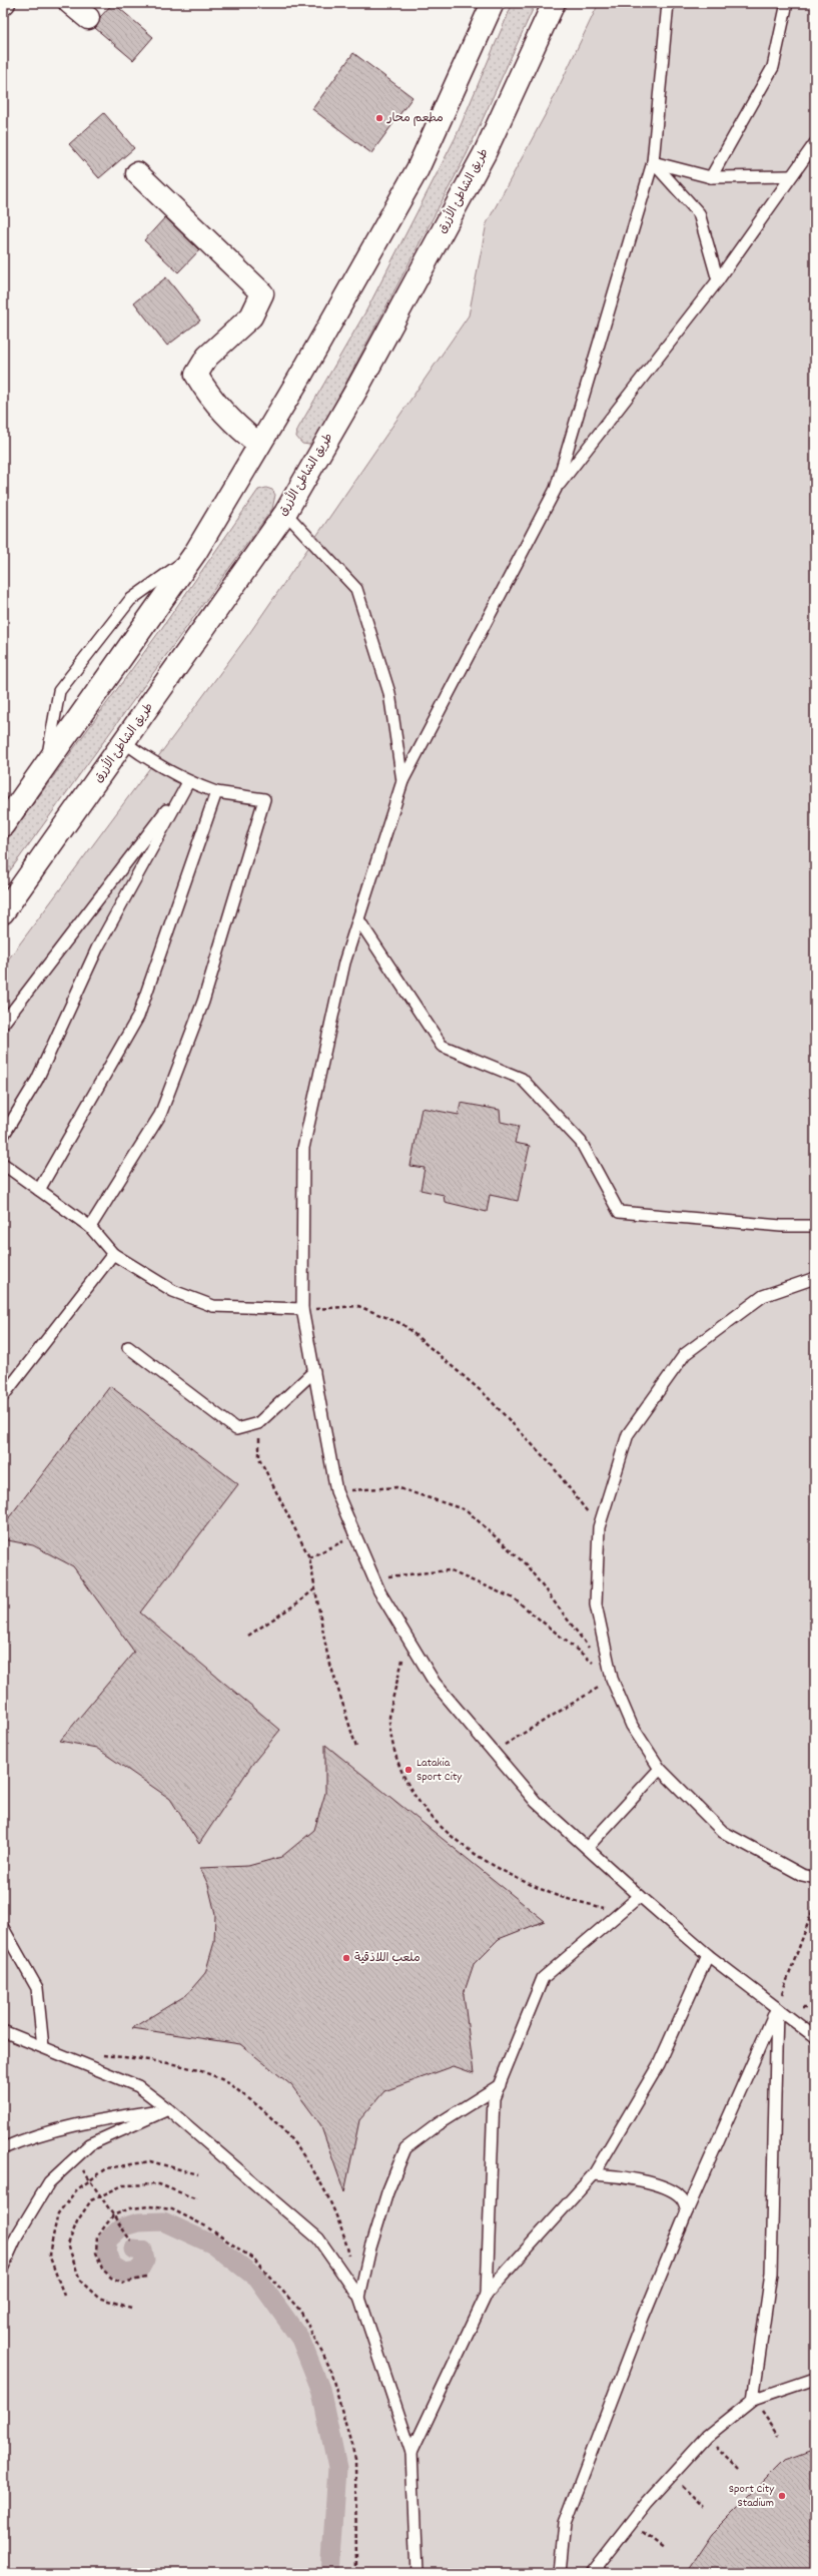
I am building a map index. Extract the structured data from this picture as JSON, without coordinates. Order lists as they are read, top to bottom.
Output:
{
  "streets": {
    "main road": ["طريق الشاطئ الأزرق"]
  },
  "places": [
    "مطعم محار",
    "Latakia Sport City",
    "ملعب اللاذقية",
    "Sport City Stadium"
  ]
}
